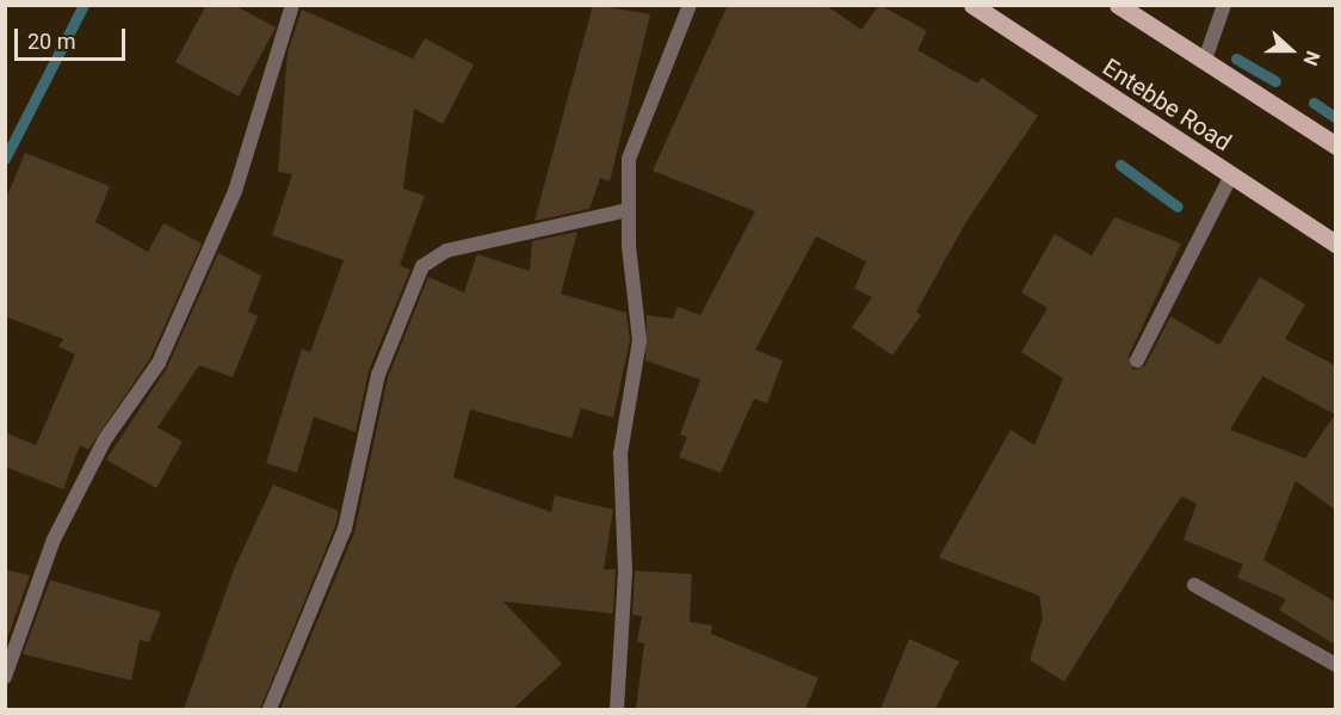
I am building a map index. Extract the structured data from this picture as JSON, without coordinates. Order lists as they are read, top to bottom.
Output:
{
  "streets": {
    "main road": ["Entebbe Road"]
  },
  "scale_bar": "20 m",
  "north": "right"
}
